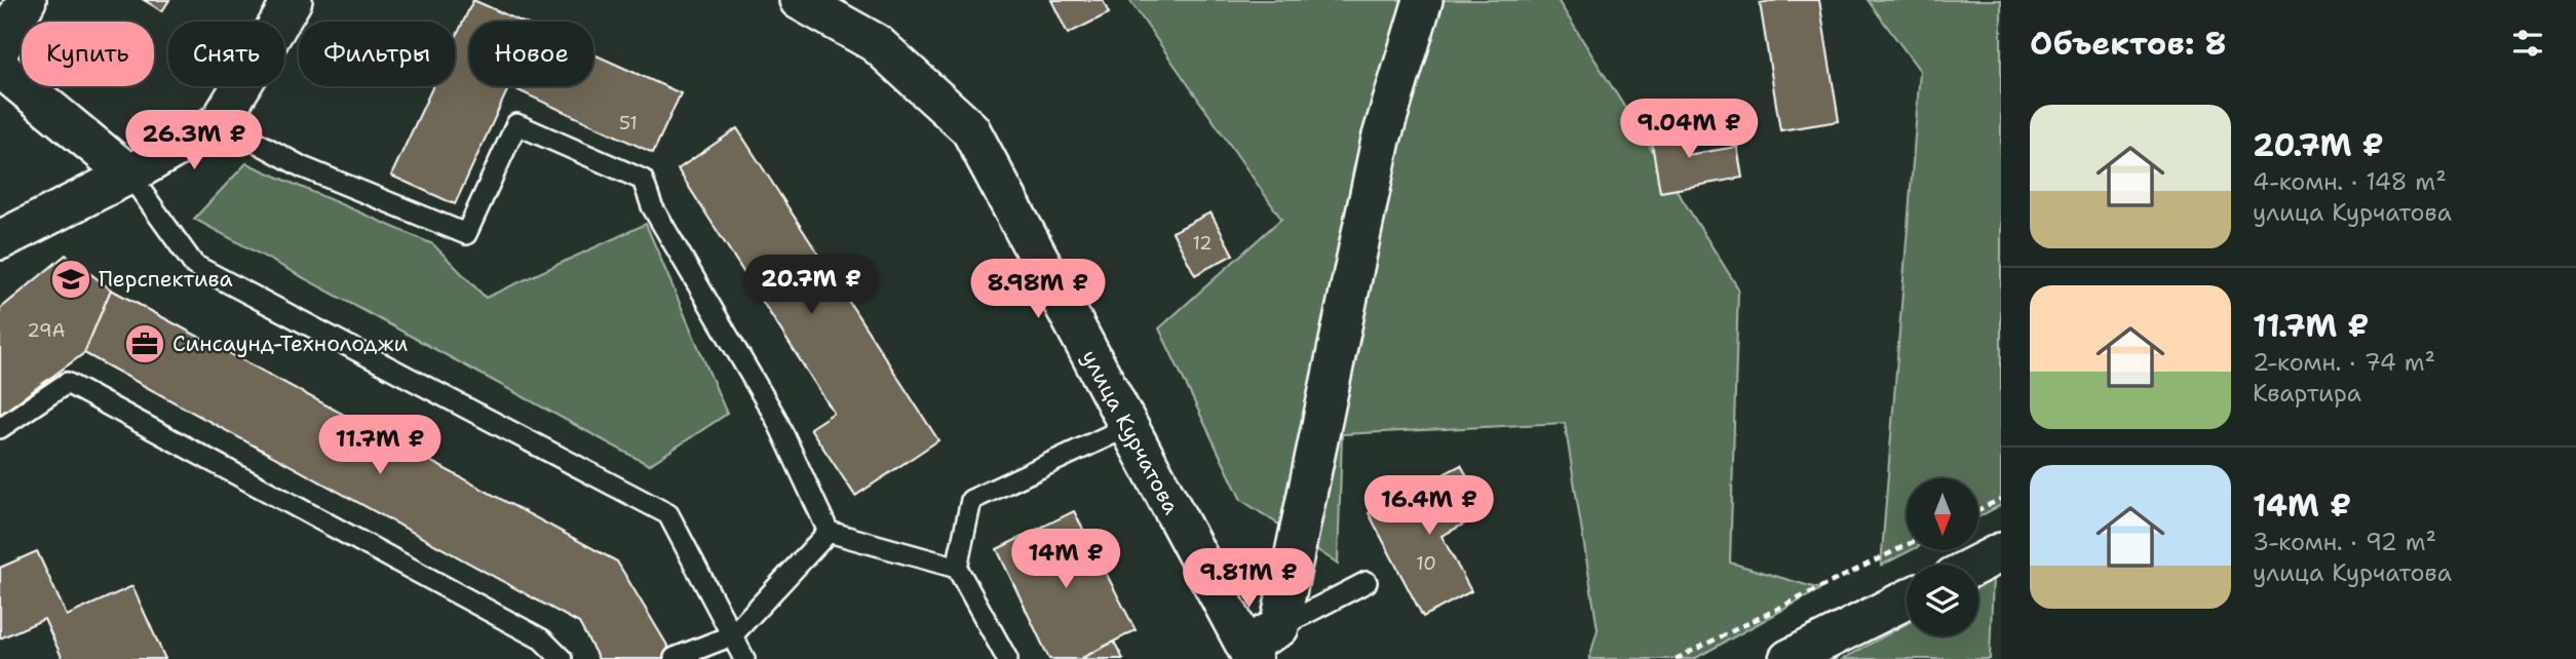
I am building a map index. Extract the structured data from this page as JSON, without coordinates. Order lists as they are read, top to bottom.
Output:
{
  "streets": {
    "street": ["улица Курчатова"]
  },
  "places": {
    "school or university": ["Перспектива"],
    "office": ["Синсаунд-Технолоджи"]
  },
  "house_numbers": [
    "51",
    "12",
    "29А",
    "10"
  ],
  "north": "bottom",
  "page": {
    "heading": "Объектов: 8",
    "chip": [
      "Купить",
      "Снять",
      "Фильтры",
      "Новое"
    ],
    "list": [
      {
        "name": "20.7M ₽",
        "note": "4-комн. · 148 m² · улица Курчатова"
      },
      {
        "name": "11.7M ₽",
        "note": "2-комн. · 74 m² · Квартира"
      },
      {
        "name": "14M ₽",
        "note": "3-комн. · 92 m² · улица Курчатова"
      }
    ],
    "price": [
      "9.04M ₽",
      "26.3M ₽",
      "20.7M ₽",
      "8.98M ₽",
      "11.7M ₽",
      "16.4M ₽",
      "14M ₽",
      "9.81M ₽"
    ]
  }
}
